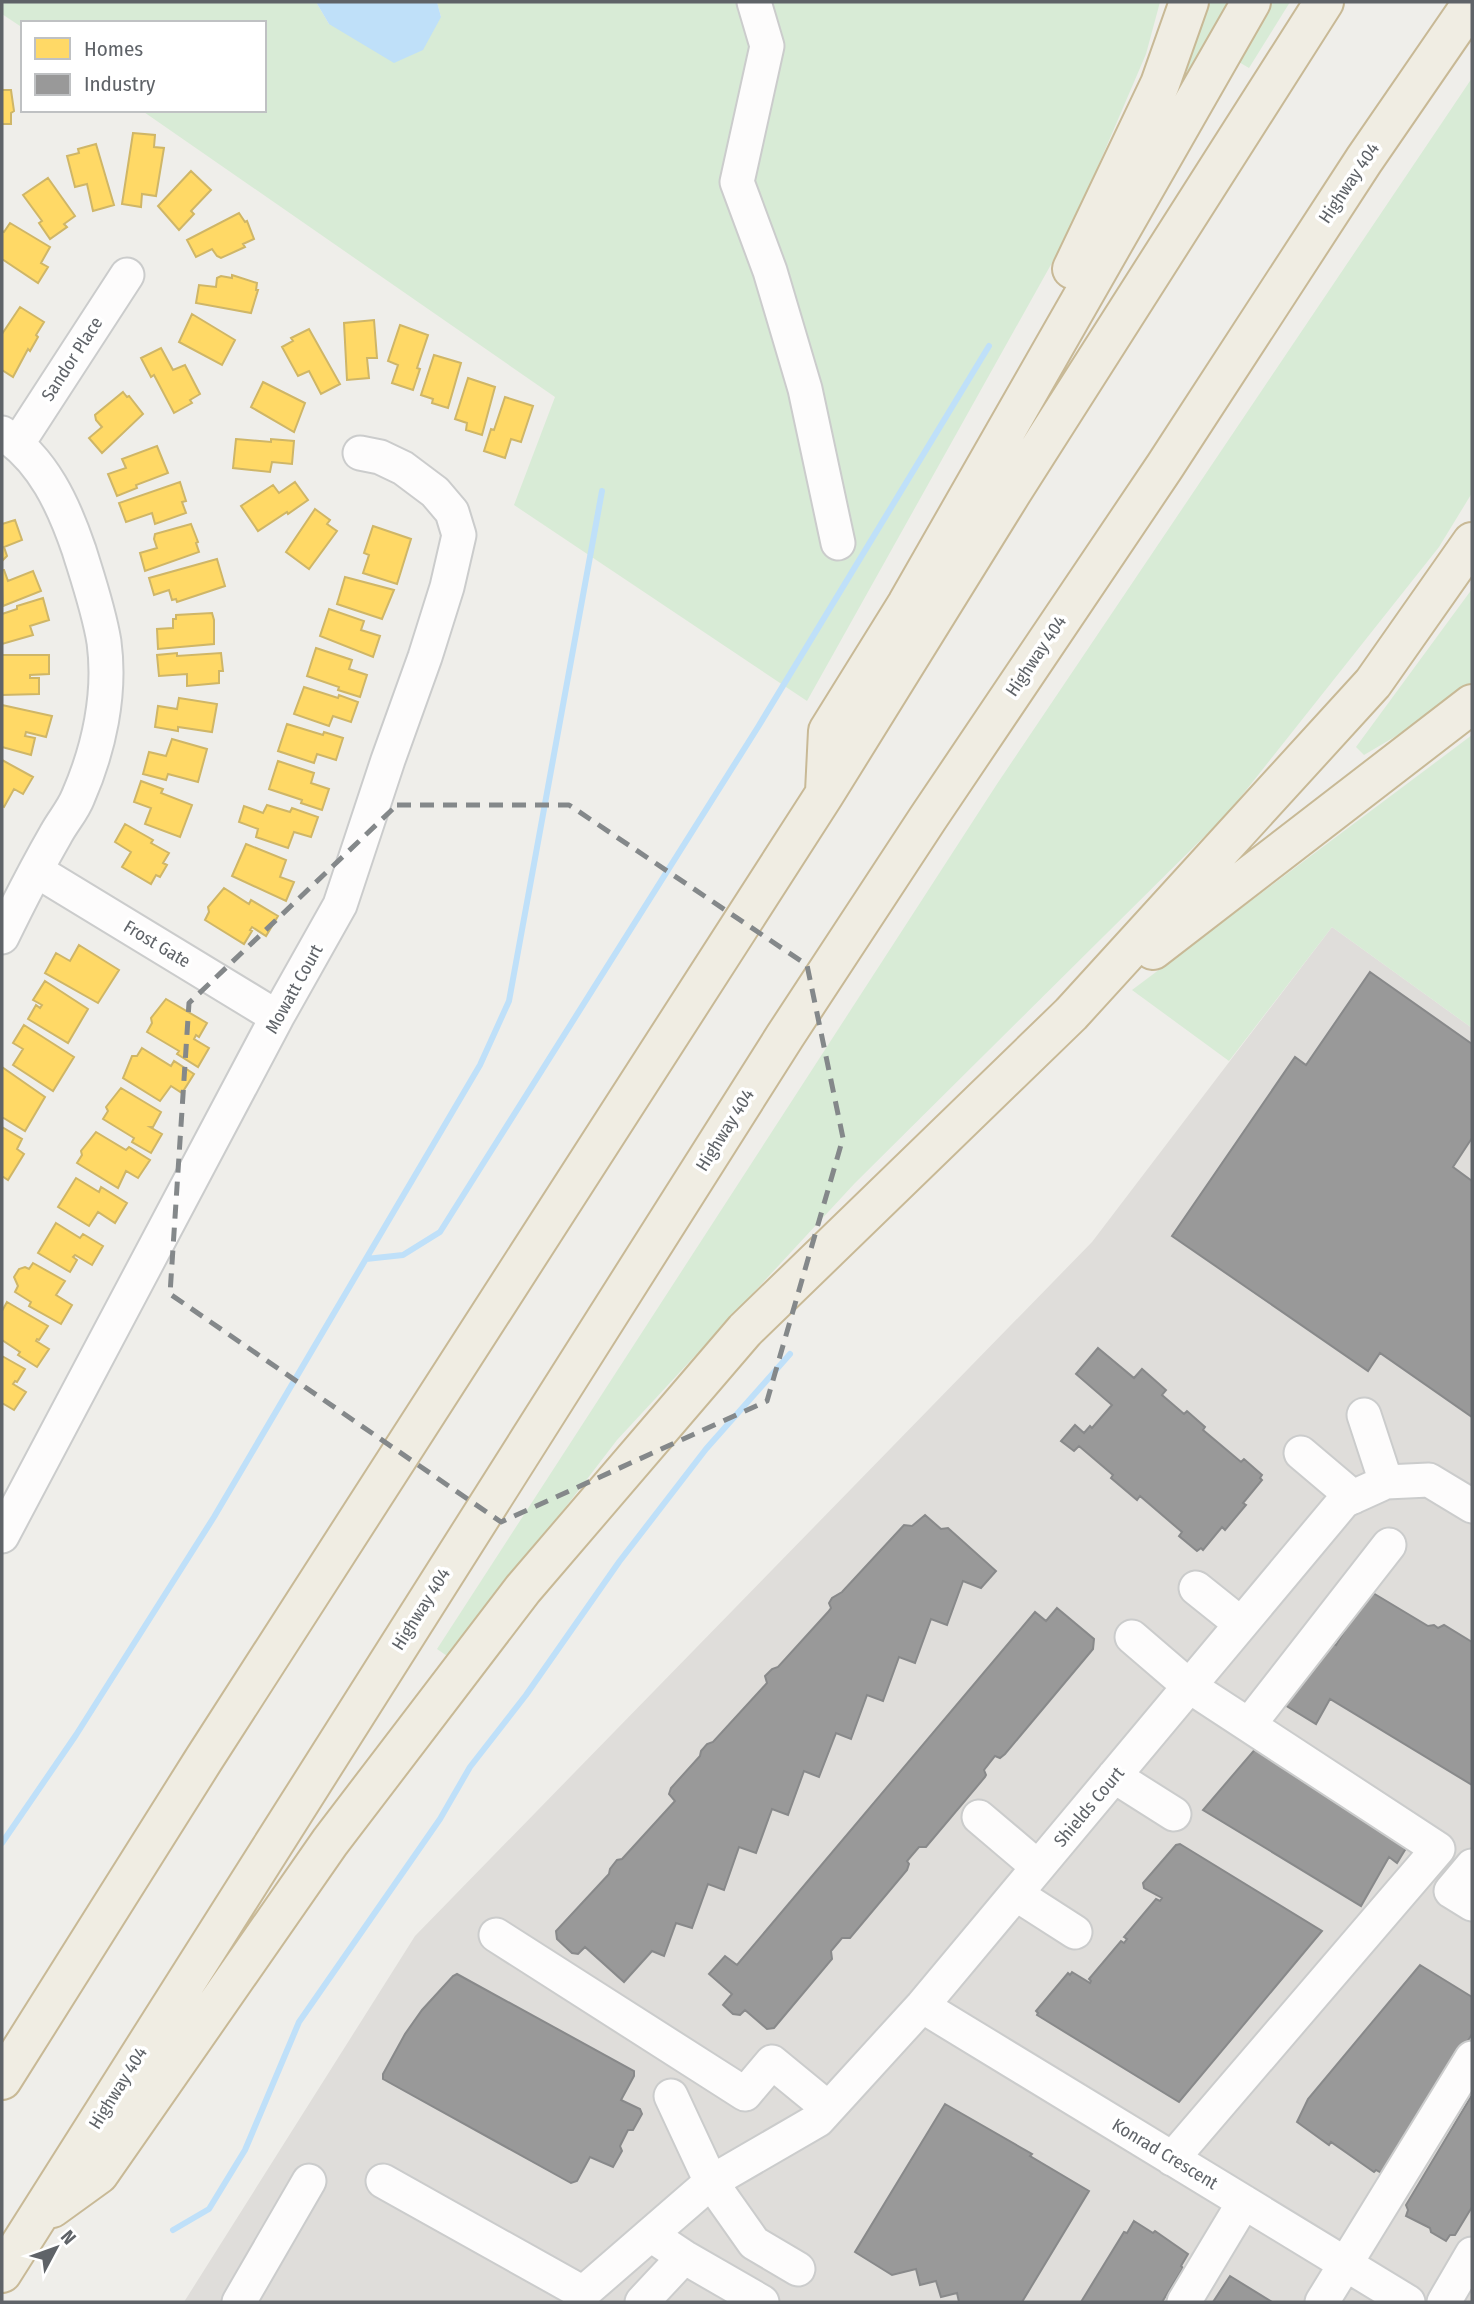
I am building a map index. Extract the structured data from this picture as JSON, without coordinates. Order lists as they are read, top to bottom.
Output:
{
  "streets": {
    "highway": ["Highway 404"],
    "street": [
      "Sandor Place",
      "Frost Gate",
      "Mowatt Court",
      "Shields Court",
      "Konrad Crescent"
    ]
  },
  "crossings": [
    ["Frost Gate", "Mowatt Court"],
    ["Shields Court", "Konrad Crescent"]
  ],
  "legend": ["Homes", "Industry"],
  "north": "top right"
}
